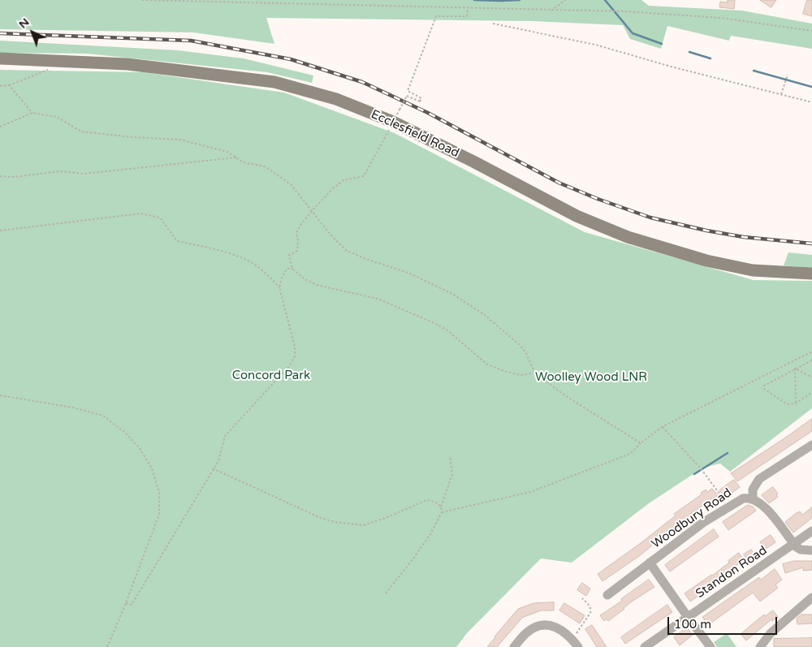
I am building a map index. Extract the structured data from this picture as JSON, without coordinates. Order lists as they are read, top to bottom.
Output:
{
  "streets": {
    "main road": ["Ecclesfield Road"],
    "street": ["Woodbury Road", "Standon Road"]
  },
  "crossings": [
    ["Woodbury Road", "Standon Road"]
  ],
  "parks": ["Concord Park", "Woolley Wood LNR"],
  "scale_bar": "100 m",
  "north": "top left"
}
